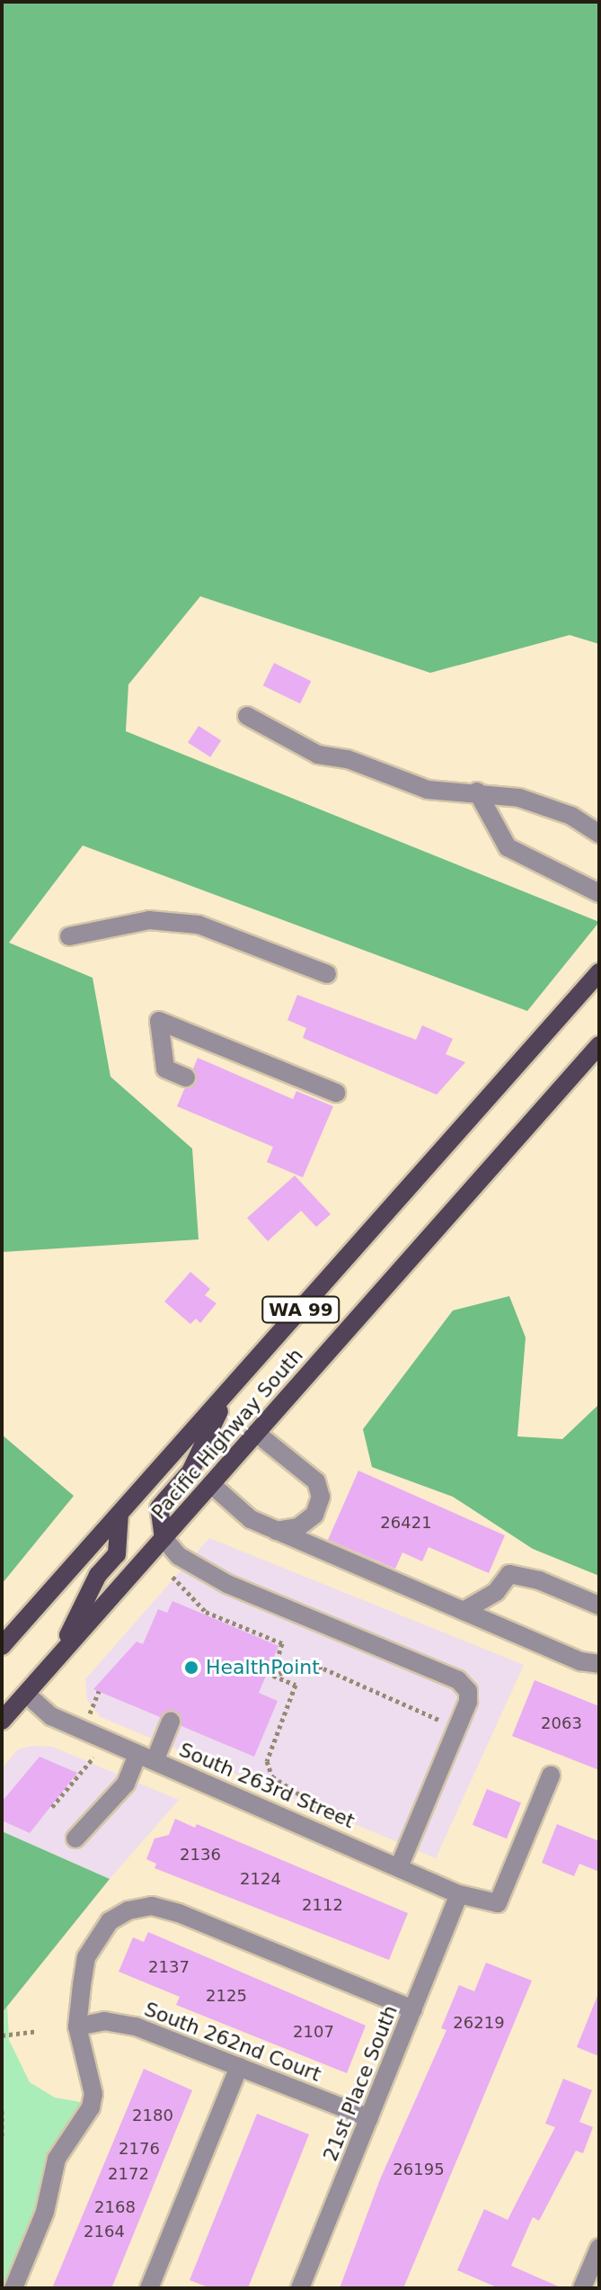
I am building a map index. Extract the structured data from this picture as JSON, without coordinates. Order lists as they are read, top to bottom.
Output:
{
  "streets": {
    "main road": ["WA 99", "Pacific Highway South"],
    "street": ["South 263rd Street", "South 262nd Court", "21st Place South"]
  },
  "crossings": [
    ["Pacific Highway South", "South 263rd Street"],
    ["South 263rd Street", "21st Place South"],
    ["South 262nd Court", "21st Place South"]
  ],
  "places": ["HealthPoint"],
  "house_numbers": [
    "26421",
    "2063",
    "2136",
    "2124",
    "2112",
    "2137",
    "2125",
    "26219",
    "2107",
    "2180",
    "2176",
    "26195",
    "2172",
    "2168",
    "2164"
  ]
}
